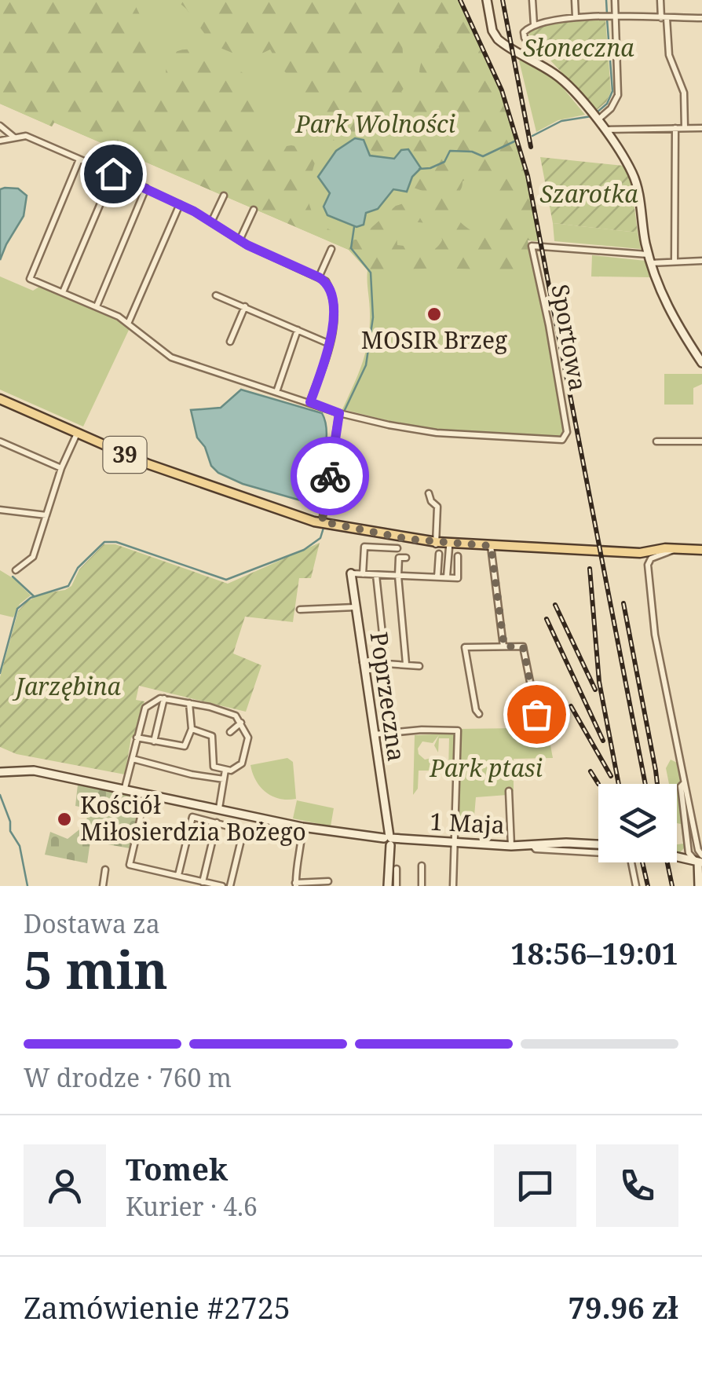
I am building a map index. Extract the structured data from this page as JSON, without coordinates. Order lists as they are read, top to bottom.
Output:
{
  "streets": {
    "main road": ["39"],
    "street": ["Sportowa", "Poprzeczna", "1 Maja"]
  },
  "crossings": [
    ["Poprzeczna", "1 Maja"]
  ],
  "parks": [
    "Słoneczna",
    "Park Wolności",
    "Szarotka",
    "Jarzębina",
    "Park ptasi"
  ],
  "places": ["MOSIR Brzeg", "Kościół Miłosierdzia Bożego"],
  "page": {
    "heading": ["5 min", "Dostawa za", "18:56–19:01"],
    "panel": [
      "Tomek",
      "Kurier · 4.6",
      "Zamówienie #2725",
      "79.96 zł"
    ],
    "bar": "W drodze · 760 m"
  }
}
